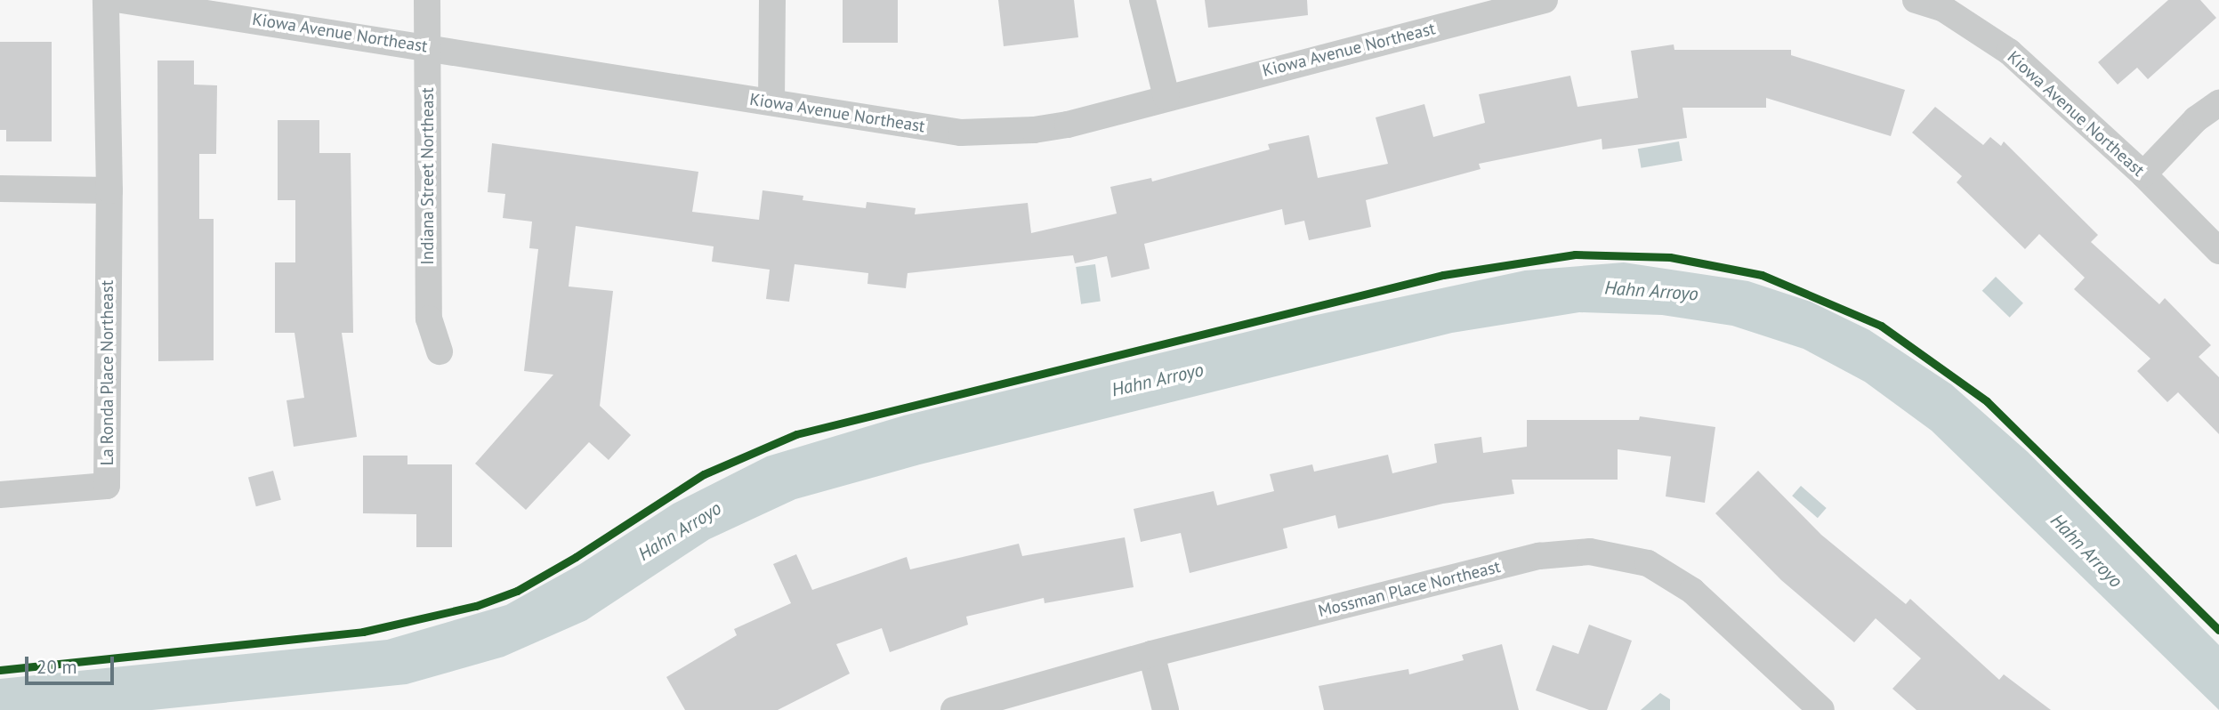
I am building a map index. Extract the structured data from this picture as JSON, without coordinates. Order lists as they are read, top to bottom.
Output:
{
  "streets": {
    "street": [
      "Kiowa Avenue Northeast",
      "Indiana Street Northeast",
      "La Ronda Place Northeast",
      "Mossman Place Northeast"
    ]
  },
  "crossings": [
    ["Kiowa Avenue Northeast", "Indiana Street Northeast"]
  ],
  "water": ["Hahn Arroyo"],
  "scale_bar": "20 m"
}
